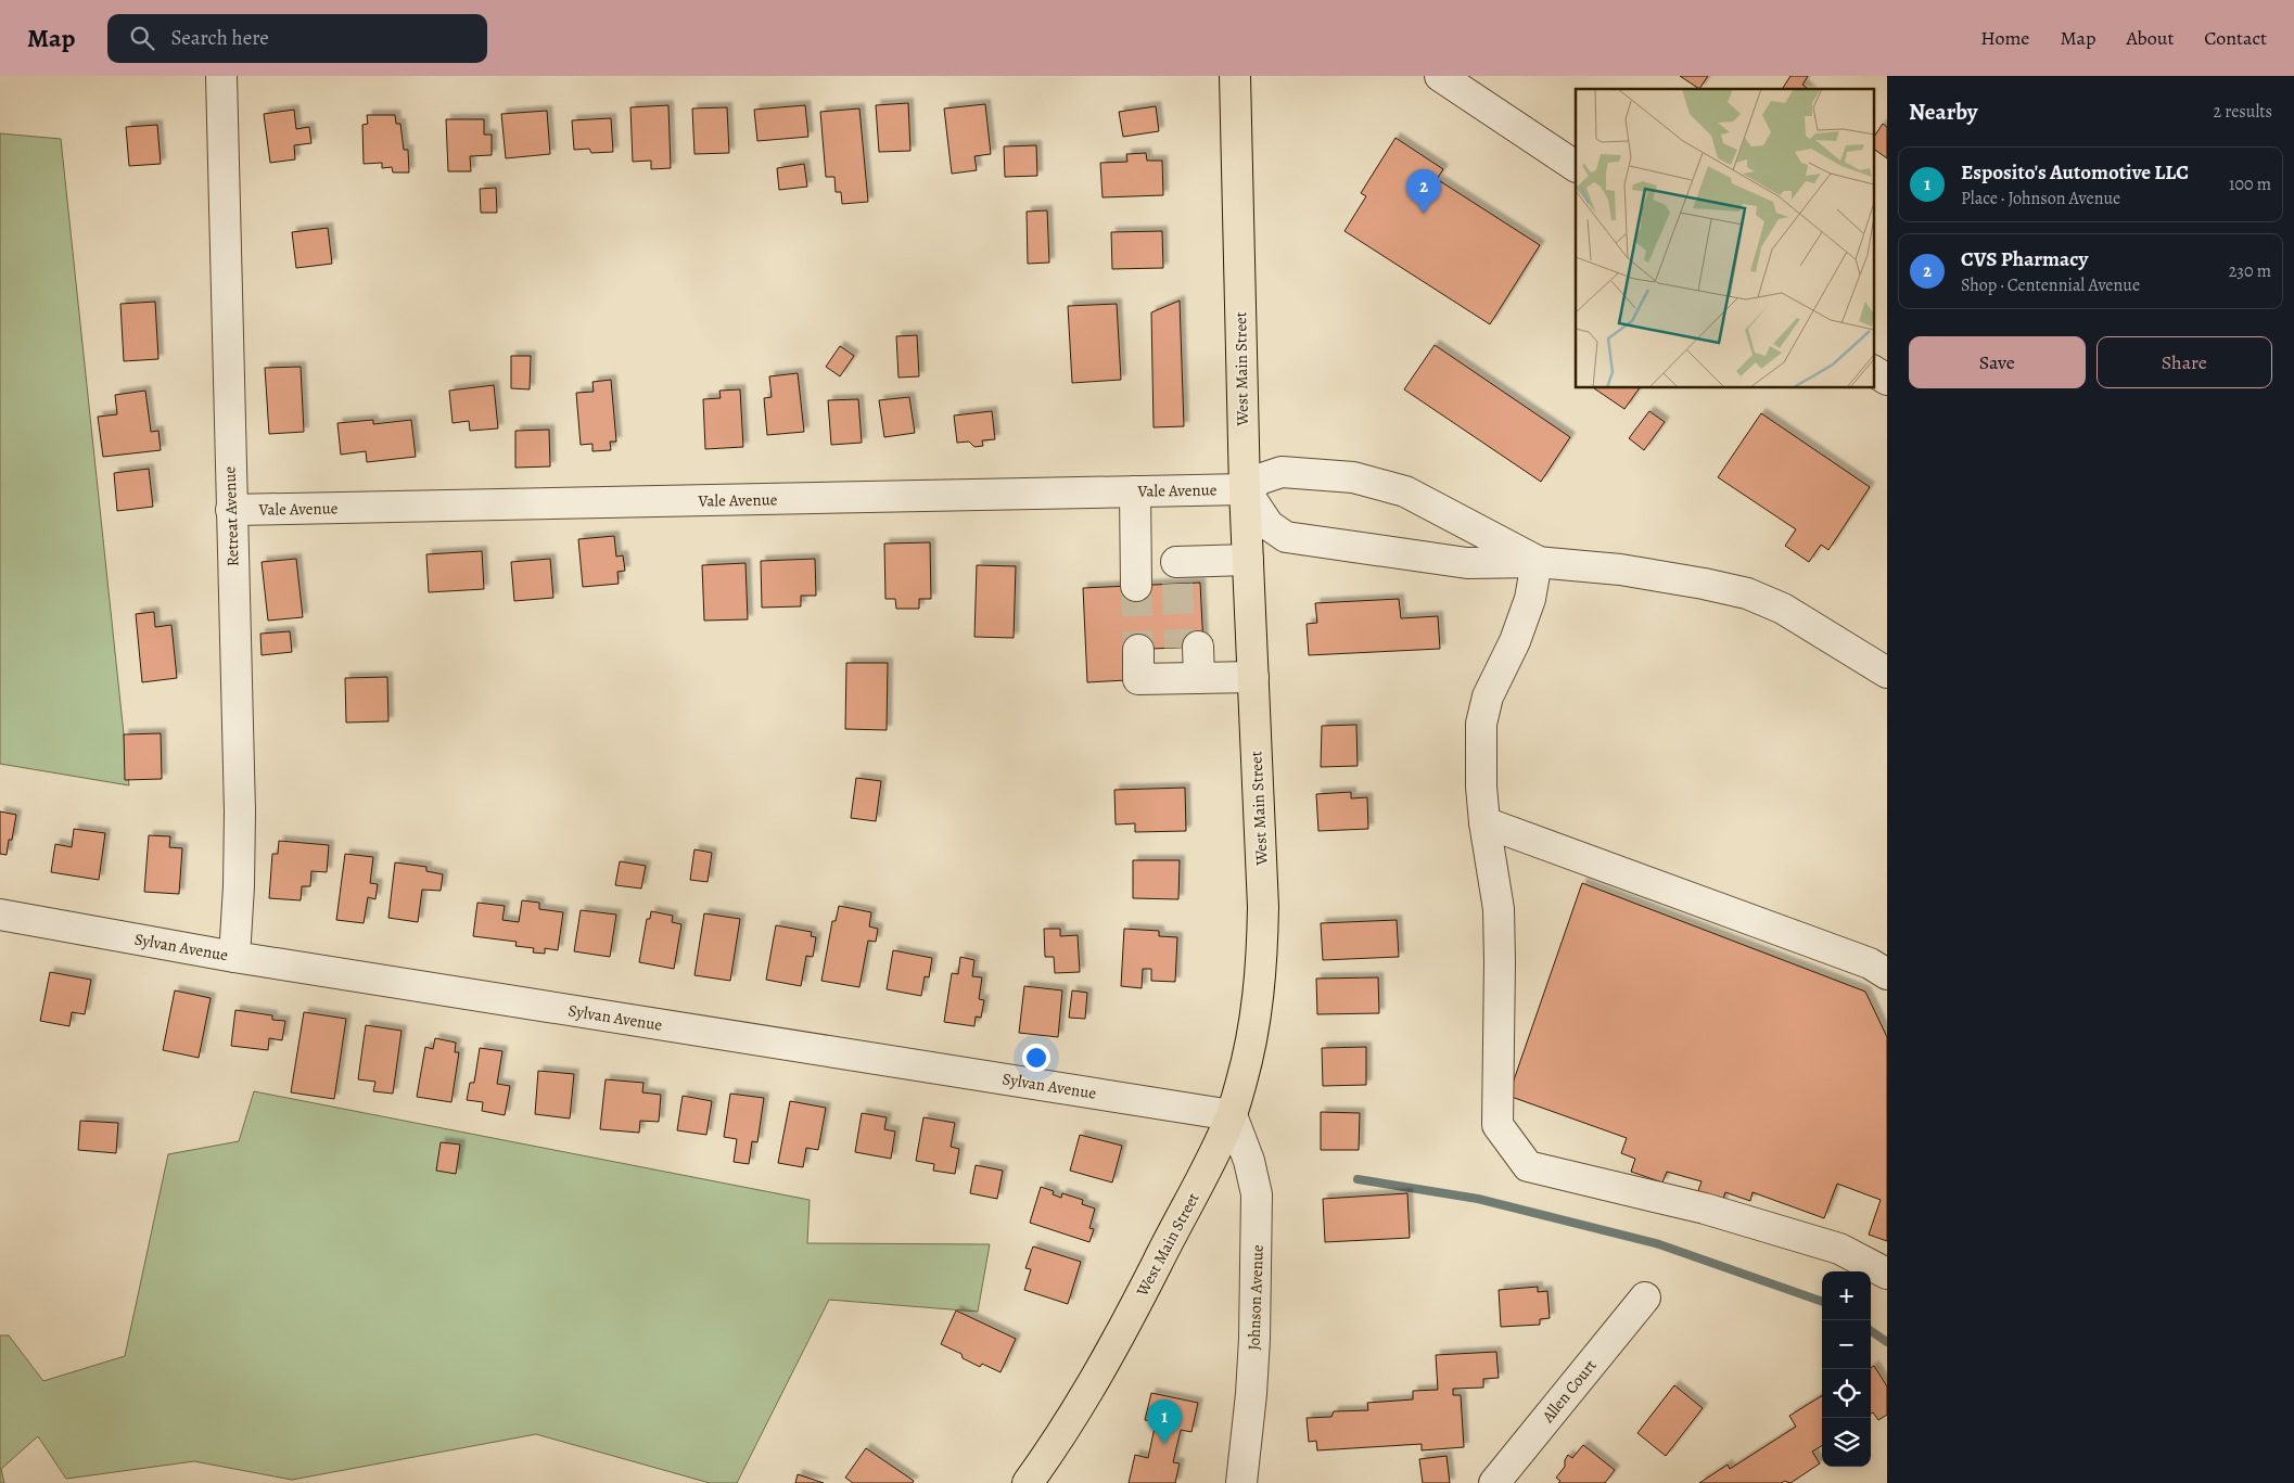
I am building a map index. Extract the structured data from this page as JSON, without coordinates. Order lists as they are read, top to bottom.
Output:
{
  "streets": {
    "main road": ["West Main Street"],
    "street": [
      "Vale Avenue",
      "Retreat Avenue",
      "Sylvan Avenue",
      "Johnson Avenue",
      "Allen Court"
    ]
  },
  "crossings": [
    ["West Main Street", "Vale Avenue"],
    ["West Main Street", "Sylvan Avenue"],
    ["West Main Street", "Johnson Avenue"],
    ["Vale Avenue", "Retreat Avenue"],
    ["Retreat Avenue", "Sylvan Avenue"],
    ["Sylvan Avenue", "Johnson Avenue"]
  ],
  "page": {
    "header": "Map",
    "search": "Search here",
    "nav": [
      "Home",
      "Map",
      "About",
      "Contact"
    ],
    "heading": ["Nearby", "2 results"],
    "list": [
      {
        "mark": "1",
        "name": "Esposito's Automotive LLC",
        "note": "Place · Johnson Avenue",
        "value": "100 m"
      },
      {
        "mark": "2",
        "name": "CVS Pharmacy",
        "note": "Shop · Centennial Avenue",
        "value": "230 m"
      }
    ],
    "pins": ["2", "1"],
    "buttons": ["Save", "Share"],
    "map_buttons": ["+", "−"]
  }
}
